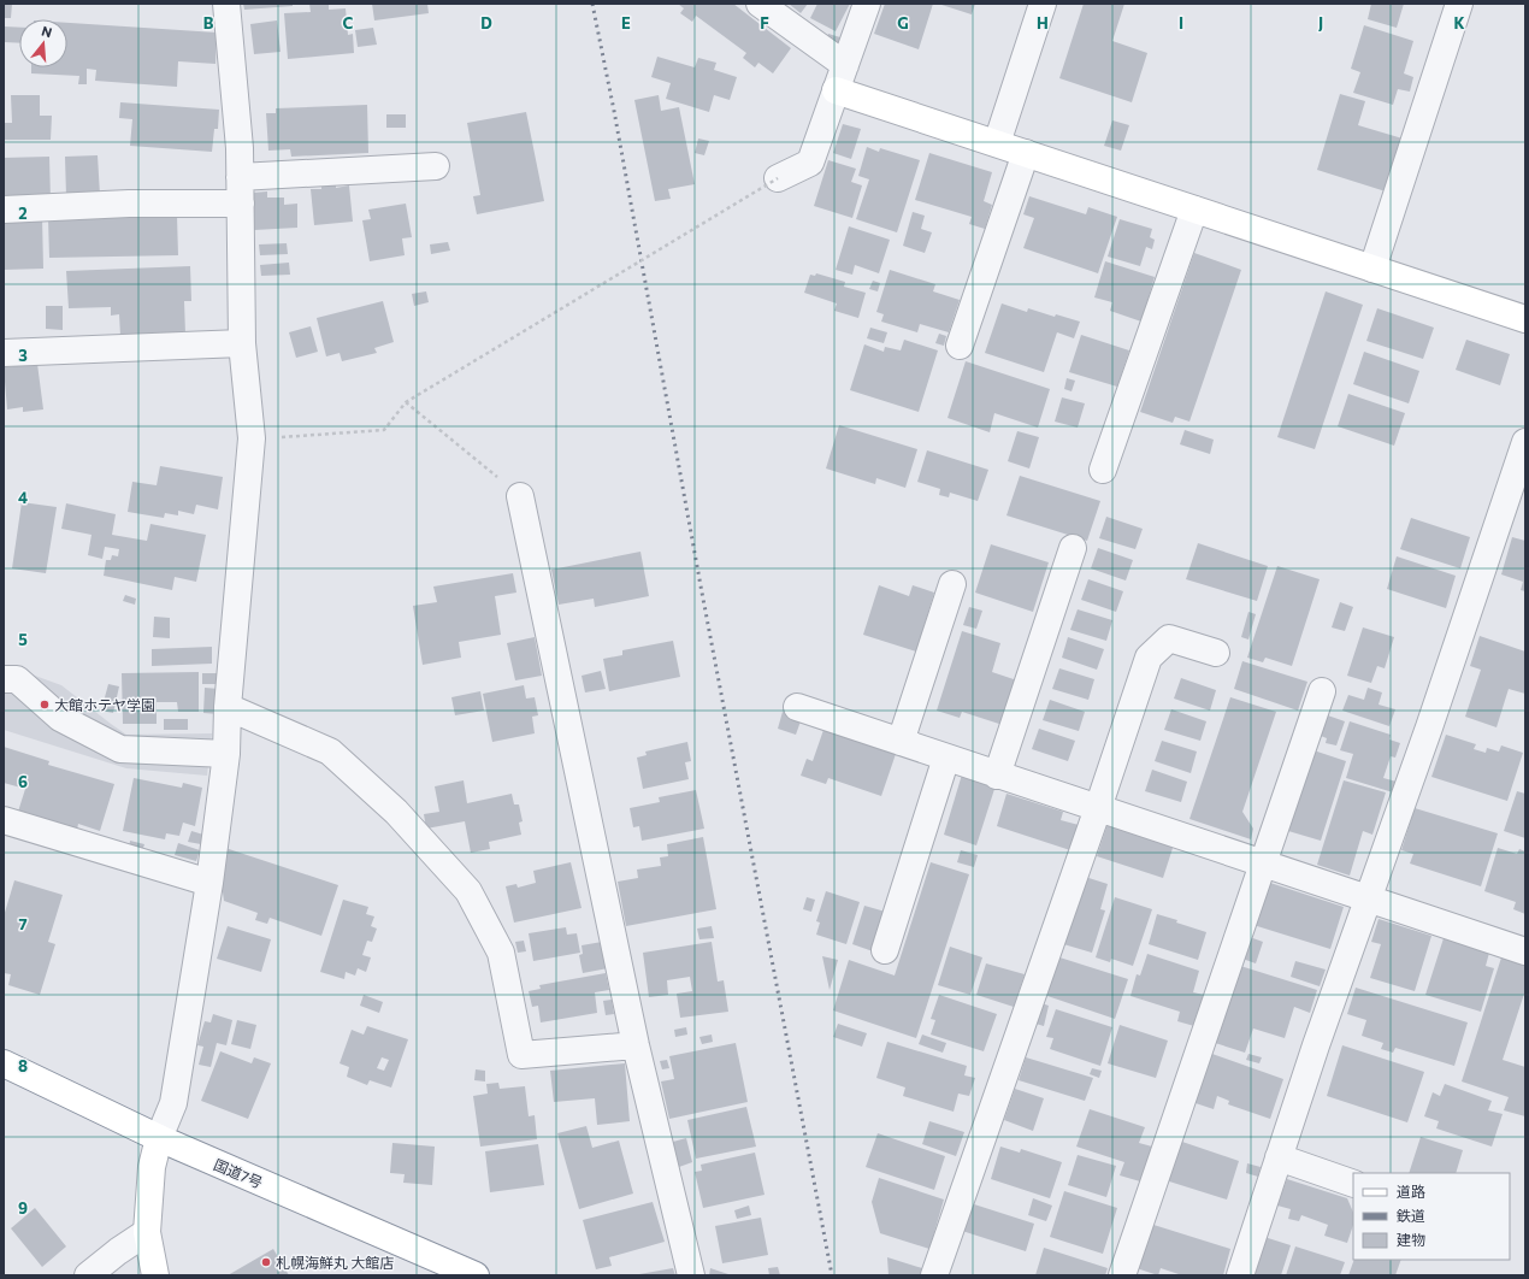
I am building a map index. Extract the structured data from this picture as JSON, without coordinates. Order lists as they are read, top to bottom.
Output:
{
  "streets": {
    "main road": ["国道7号"]
  },
  "places": ["大館ホテヤ学園", "札幌海鮮丸 大館店"],
  "legend": ["道路", "鉄道", "建物"],
  "north": "top",
  "grid": {
    "columns": [
      "B",
      "C",
      "D",
      "E",
      "F",
      "G",
      "H",
      "I",
      "J",
      "K"
    ],
    "rows": [
      "2",
      "3",
      "4",
      "5",
      "6",
      "7",
      "8",
      "9"
    ]
  }
}
